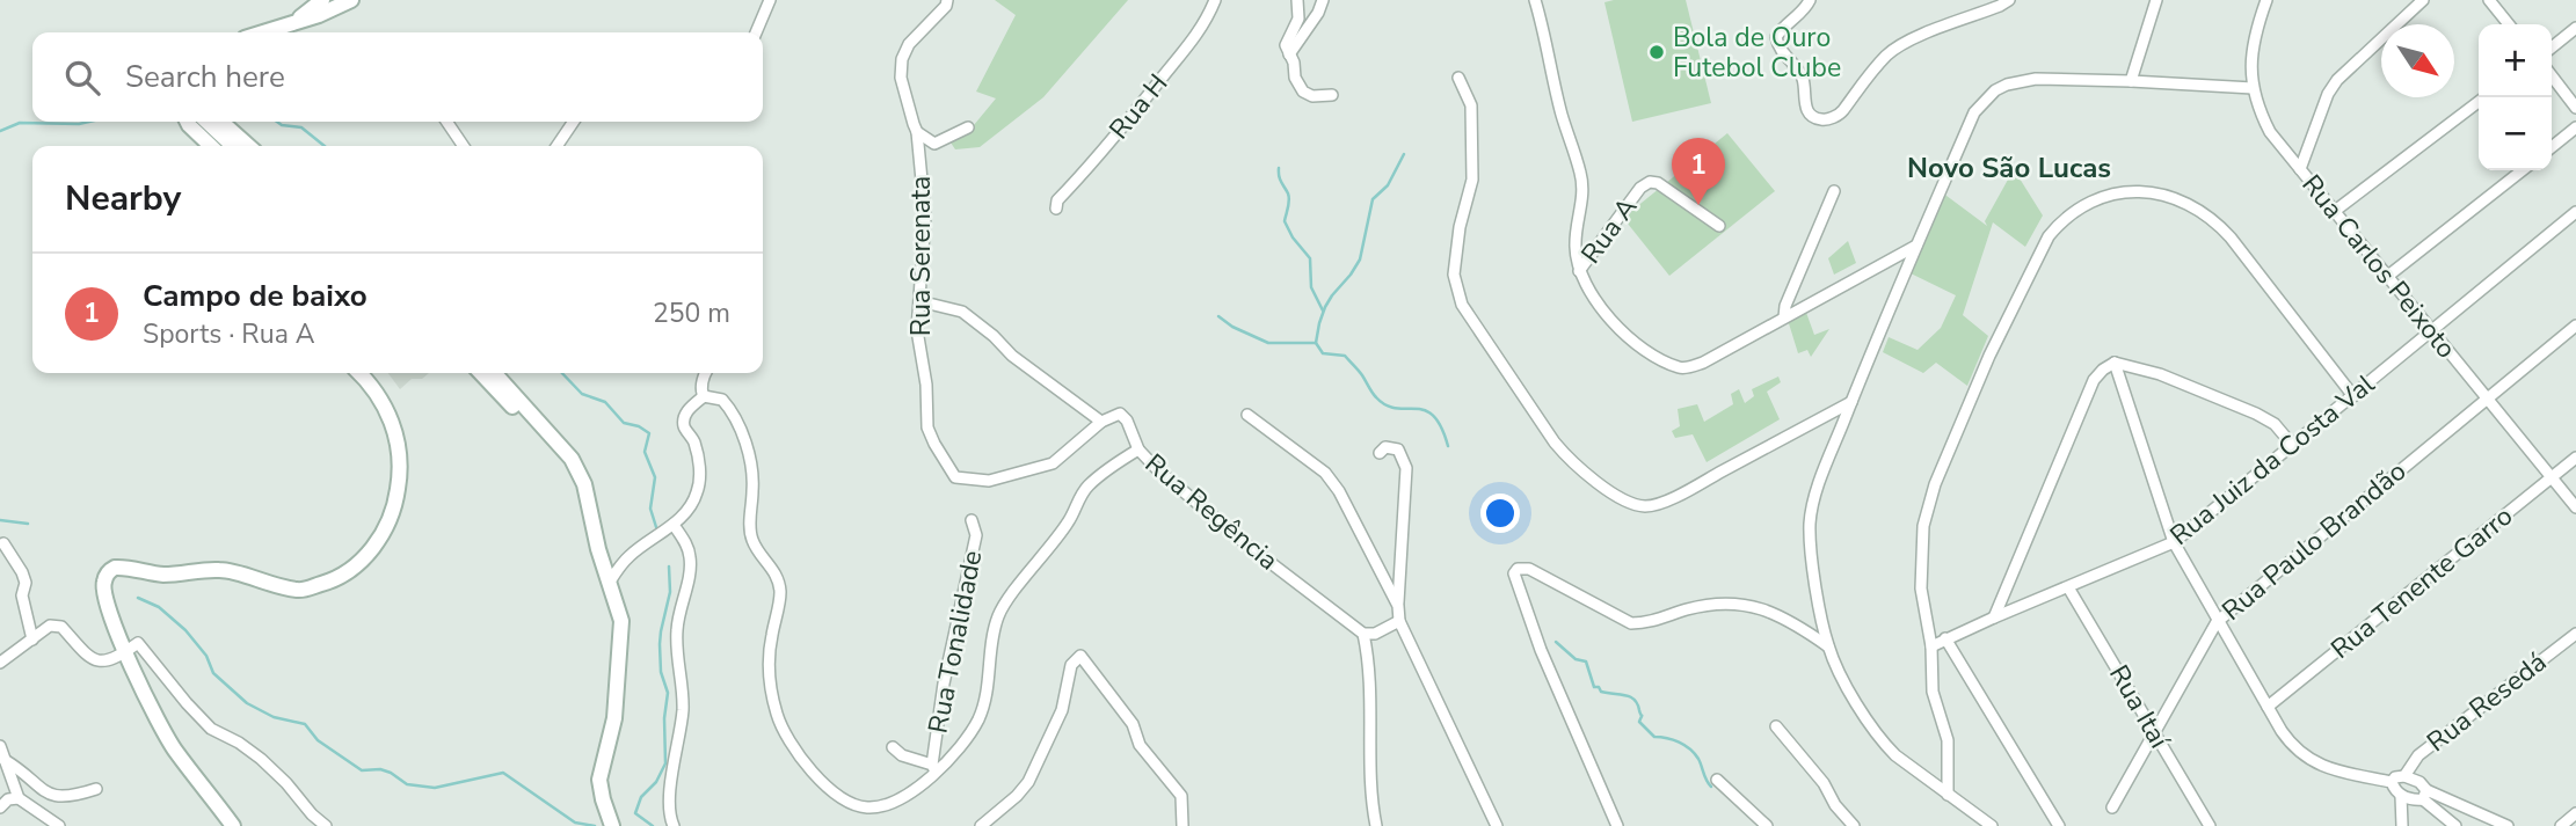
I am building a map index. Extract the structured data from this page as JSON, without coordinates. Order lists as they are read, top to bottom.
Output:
{
  "streets": {
    "street": [
      "Rua H",
      "Rua A",
      "Rua Serenata",
      "Rua Carlos Peixoto",
      "Rua Juiz da Costa Val",
      "Rua Regência",
      "Rua Paulo Brandão",
      "Rua Tenente Garro",
      "Rua Tonalidade",
      "Rua Resedá",
      "Rua Itaí"
    ]
  },
  "crossings": [
    ["Rua Serenata", "Rua Regência"],
    ["Rua Carlos Peixoto", "Rua Juiz da Costa Val"],
    ["Rua Carlos Peixoto", "Rua Paulo Brandão"],
    ["Rua Carlos Peixoto", "Rua Tenente Garro"],
    ["Rua Juiz da Costa Val", "Rua Itaí"],
    ["Rua Paulo Brandão", "Rua Itaí"]
  ],
  "districts": ["Novo São Lucas"],
  "places": ["Bola de Ouro Futebol Clube"],
  "north": "bottom right",
  "page": {
    "map_buttons": ["+", "−"],
    "search": "Search here",
    "pins": "1",
    "heading": "Nearby",
    "list": [
      {
        "mark": "1",
        "name": "Campo de baixo",
        "note": "Sports · Rua A",
        "value": "250 m"
      }
    ]
  }
}
